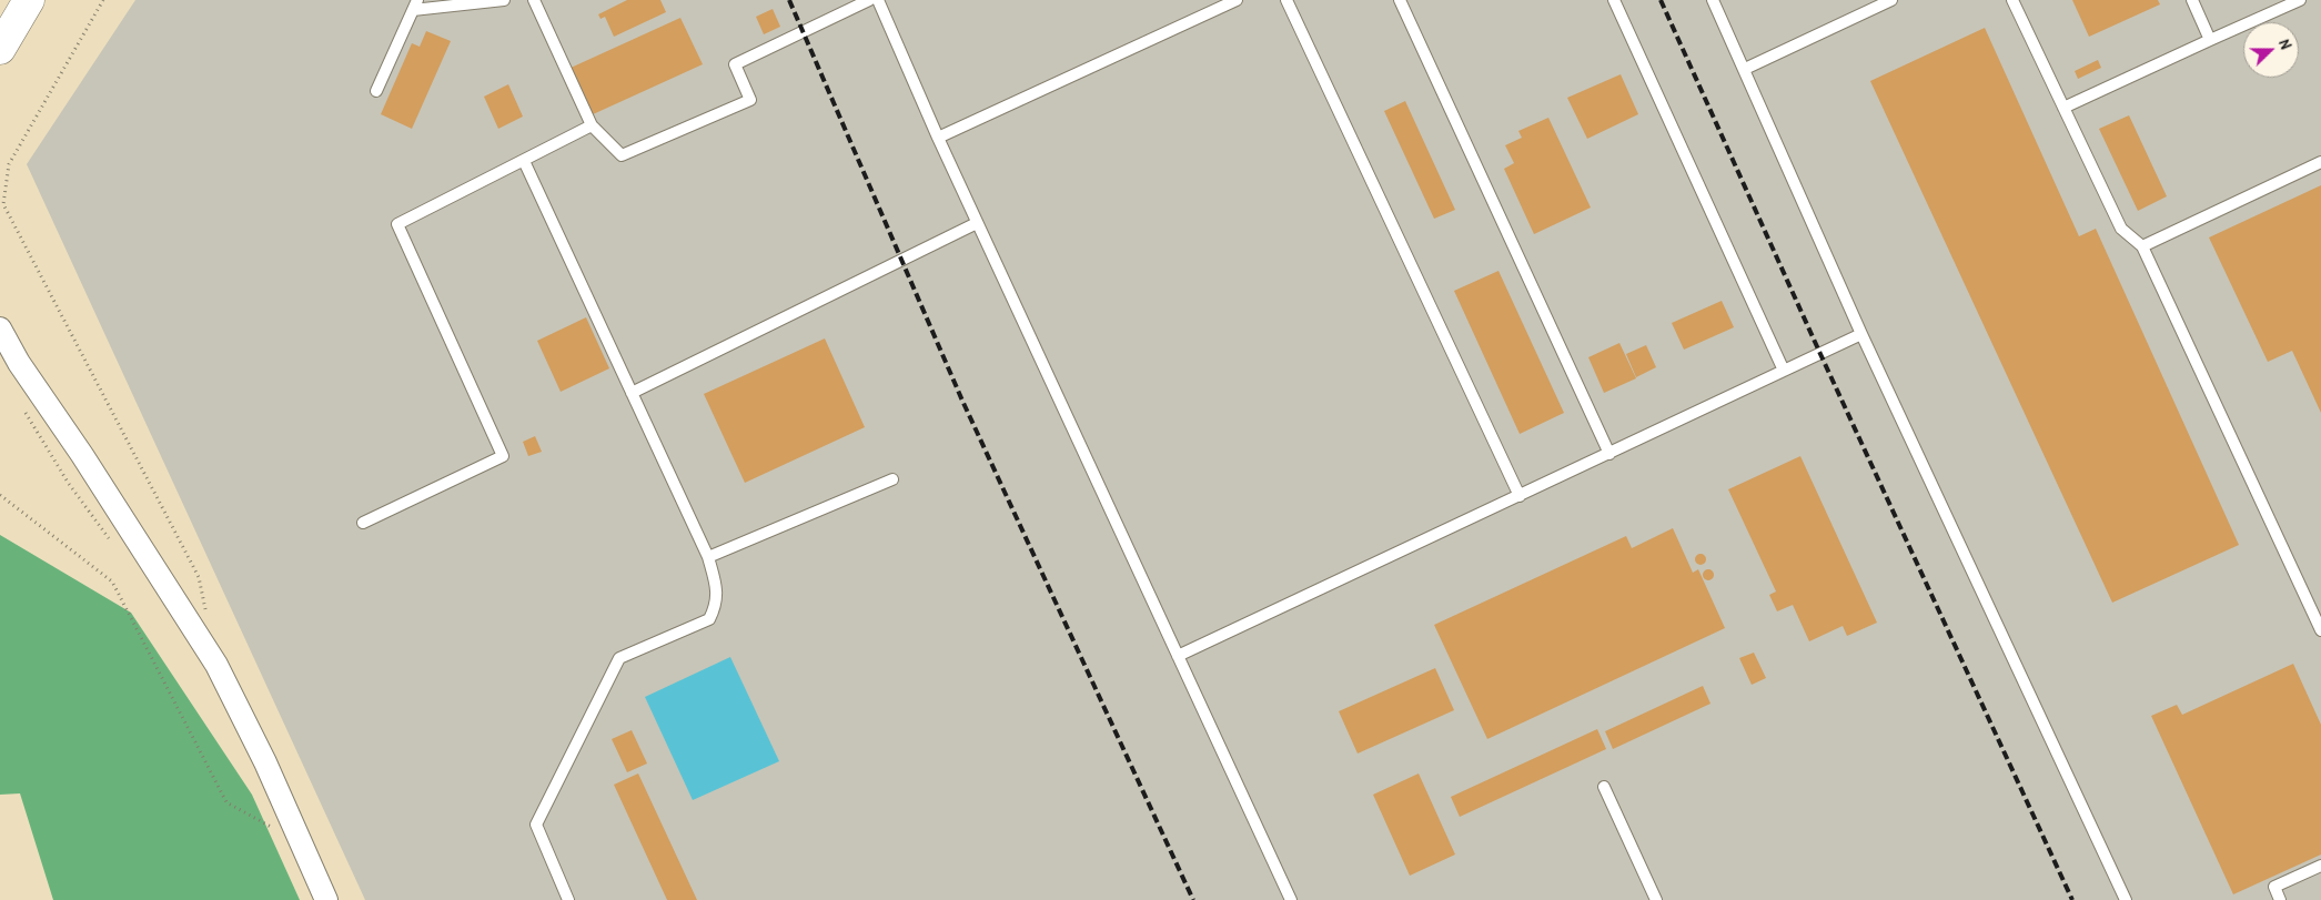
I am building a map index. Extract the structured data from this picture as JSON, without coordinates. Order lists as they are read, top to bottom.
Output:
{
  "north": "right"
}
